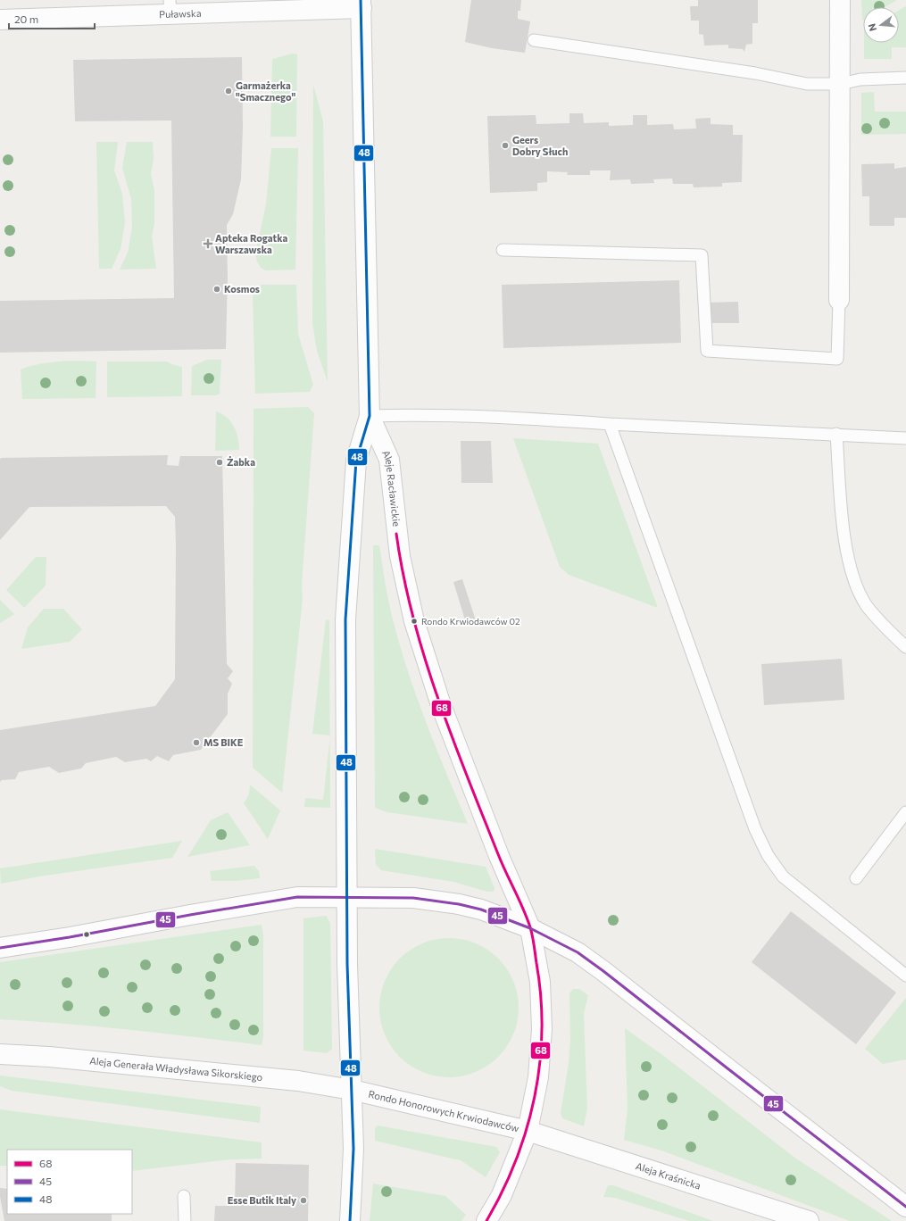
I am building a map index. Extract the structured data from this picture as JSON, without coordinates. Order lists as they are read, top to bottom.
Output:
{
  "streets": {
    "street": [
      "Puławska",
      "Aleje Racławickie",
      "Aleja Generała Władysława Sikorskiego",
      "Rondo Honorowych Krwiodawców",
      "Aleja Kraśnicka"
    ]
  },
  "crossings": [
    ["Puławska", "Aleje Racławickie"],
    ["Aleje Racławickie", "Rondo Honorowych Krwiodawców"],
    ["Aleja Generała Władysława Sikorskiego", "Rondo Honorowych Krwiodawców"],
    ["Rondo Honorowych Krwiodawców", "Aleja Kraśnicka"]
  ],
  "places": {
    "other": [
      "Garmażerka \"Smacznego\"",
      "Geers Dobry Słuch",
      "Kosmos",
      "Żabka",
      "Rondo Krwiodawców 02",
      "MS BIKE",
      "Esse Butik Italy"
    ],
    "health": ["Apteka Rogatka Warszawska"]
  },
  "lines": ["transit line 48", "transit line 68", "transit line 45"],
  "legend": ["68", "45", "48"],
  "scale_bar": "20 m",
  "north": "left"
}
